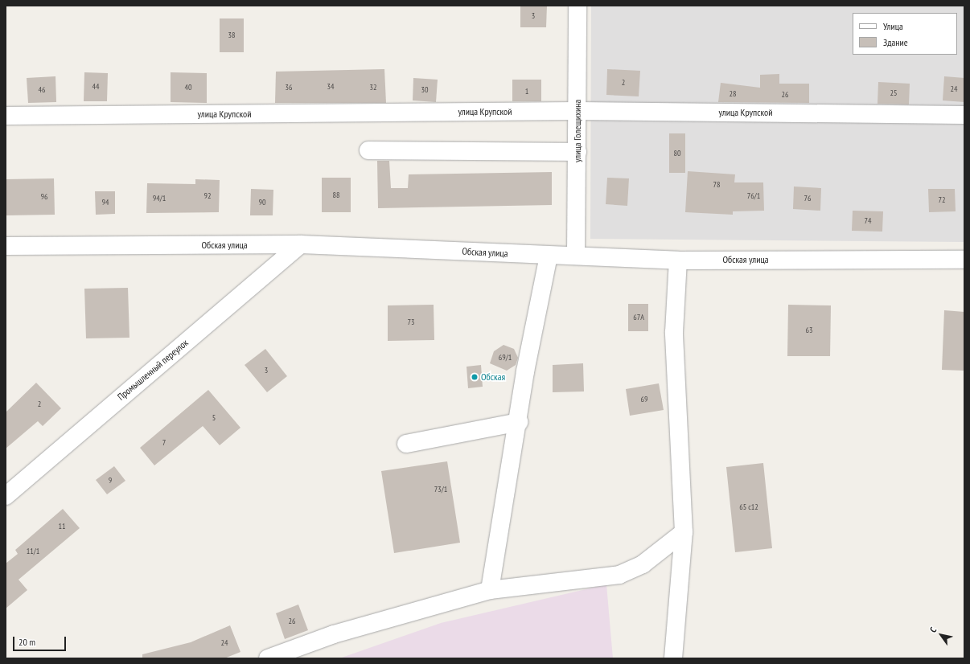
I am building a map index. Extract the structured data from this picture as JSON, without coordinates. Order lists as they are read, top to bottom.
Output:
{
  "streets": {
    "street": [
      "улица Крупской",
      "улица Голещихина",
      "Обская улица",
      "Промышленный переулок"
    ]
  },
  "crossings": [
    ["улица Крупской", "улица Голещихина"],
    ["улица Голещихина", "Обская улица"],
    ["Обская улица", "Промышленный переулок"]
  ],
  "places": ["Обская"],
  "house_numbers": [
    "3",
    "38",
    "2",
    "44",
    "34",
    "40",
    "36",
    "32",
    "24",
    "46",
    "30",
    "1",
    "25",
    "28",
    "26",
    "80",
    "78",
    "88",
    "92",
    "76/1",
    "96",
    "94/1",
    "76",
    "72",
    "94",
    "90",
    "74",
    "67А",
    "73",
    "63",
    "69/1",
    "3",
    "69",
    "2",
    "5",
    "7",
    "9",
    "73/1",
    "65 с12",
    "11",
    "11/1",
    "26",
    "24"
  ],
  "legend": ["Улица", "Здание"],
  "scale_bar": "20 m",
  "north": "top left"
}
